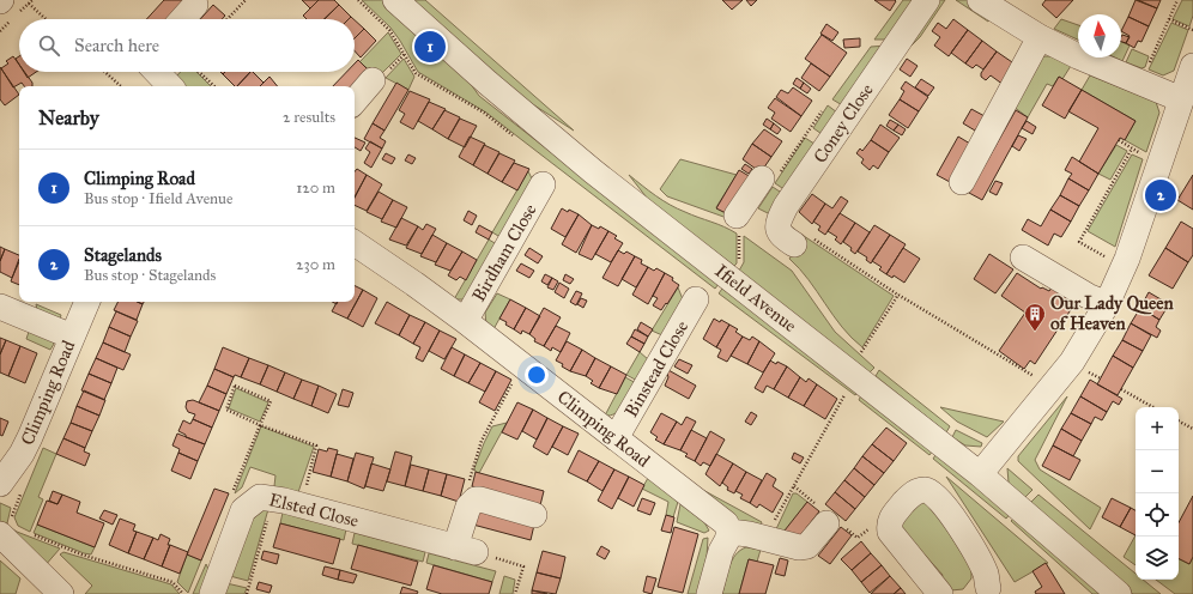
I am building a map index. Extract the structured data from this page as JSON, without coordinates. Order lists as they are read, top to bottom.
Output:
{
  "streets": {
    "street": [
      "Coney Close",
      "Birdham Close",
      "Ifield Avenue",
      "Binstead Close",
      "Climping Road",
      "Elsted Close"
    ]
  },
  "crossings": [
    ["Birdham Close", "Climping Road"],
    ["Binstead Close", "Climping Road"]
  ],
  "places": {
    "building": ["Our Lady Queen of Heaven"]
  },
  "north": "top",
  "page": {
    "search": "Search here",
    "pins": ["1", "2"],
    "heading": ["Nearby", "2 results"],
    "list": [
      {
        "mark": "1",
        "name": "Climping Road",
        "note": "Bus stop · Ifield Avenue",
        "value": "120 m"
      },
      {
        "mark": "2",
        "name": "Stagelands",
        "note": "Bus stop · Stagelands",
        "value": "230 m"
      }
    ],
    "map_buttons": ["+", "−"]
  }
}
